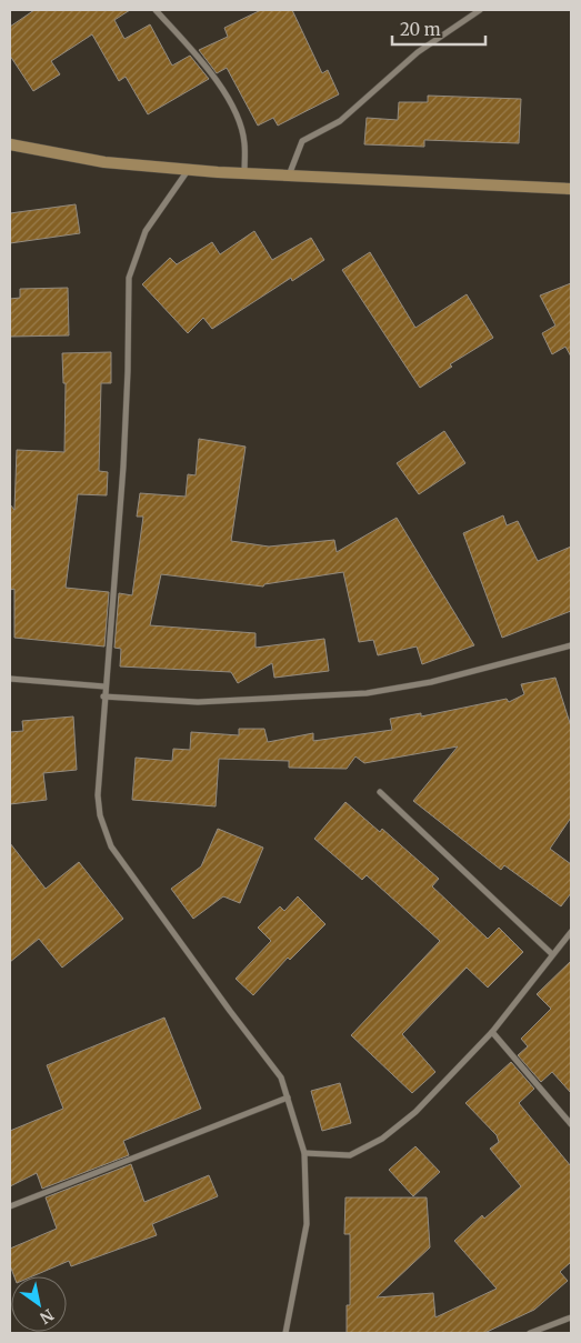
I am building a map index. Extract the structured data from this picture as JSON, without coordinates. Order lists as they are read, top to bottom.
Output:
{
  "scale_bar": "20 m",
  "north": "bottom right"
}
